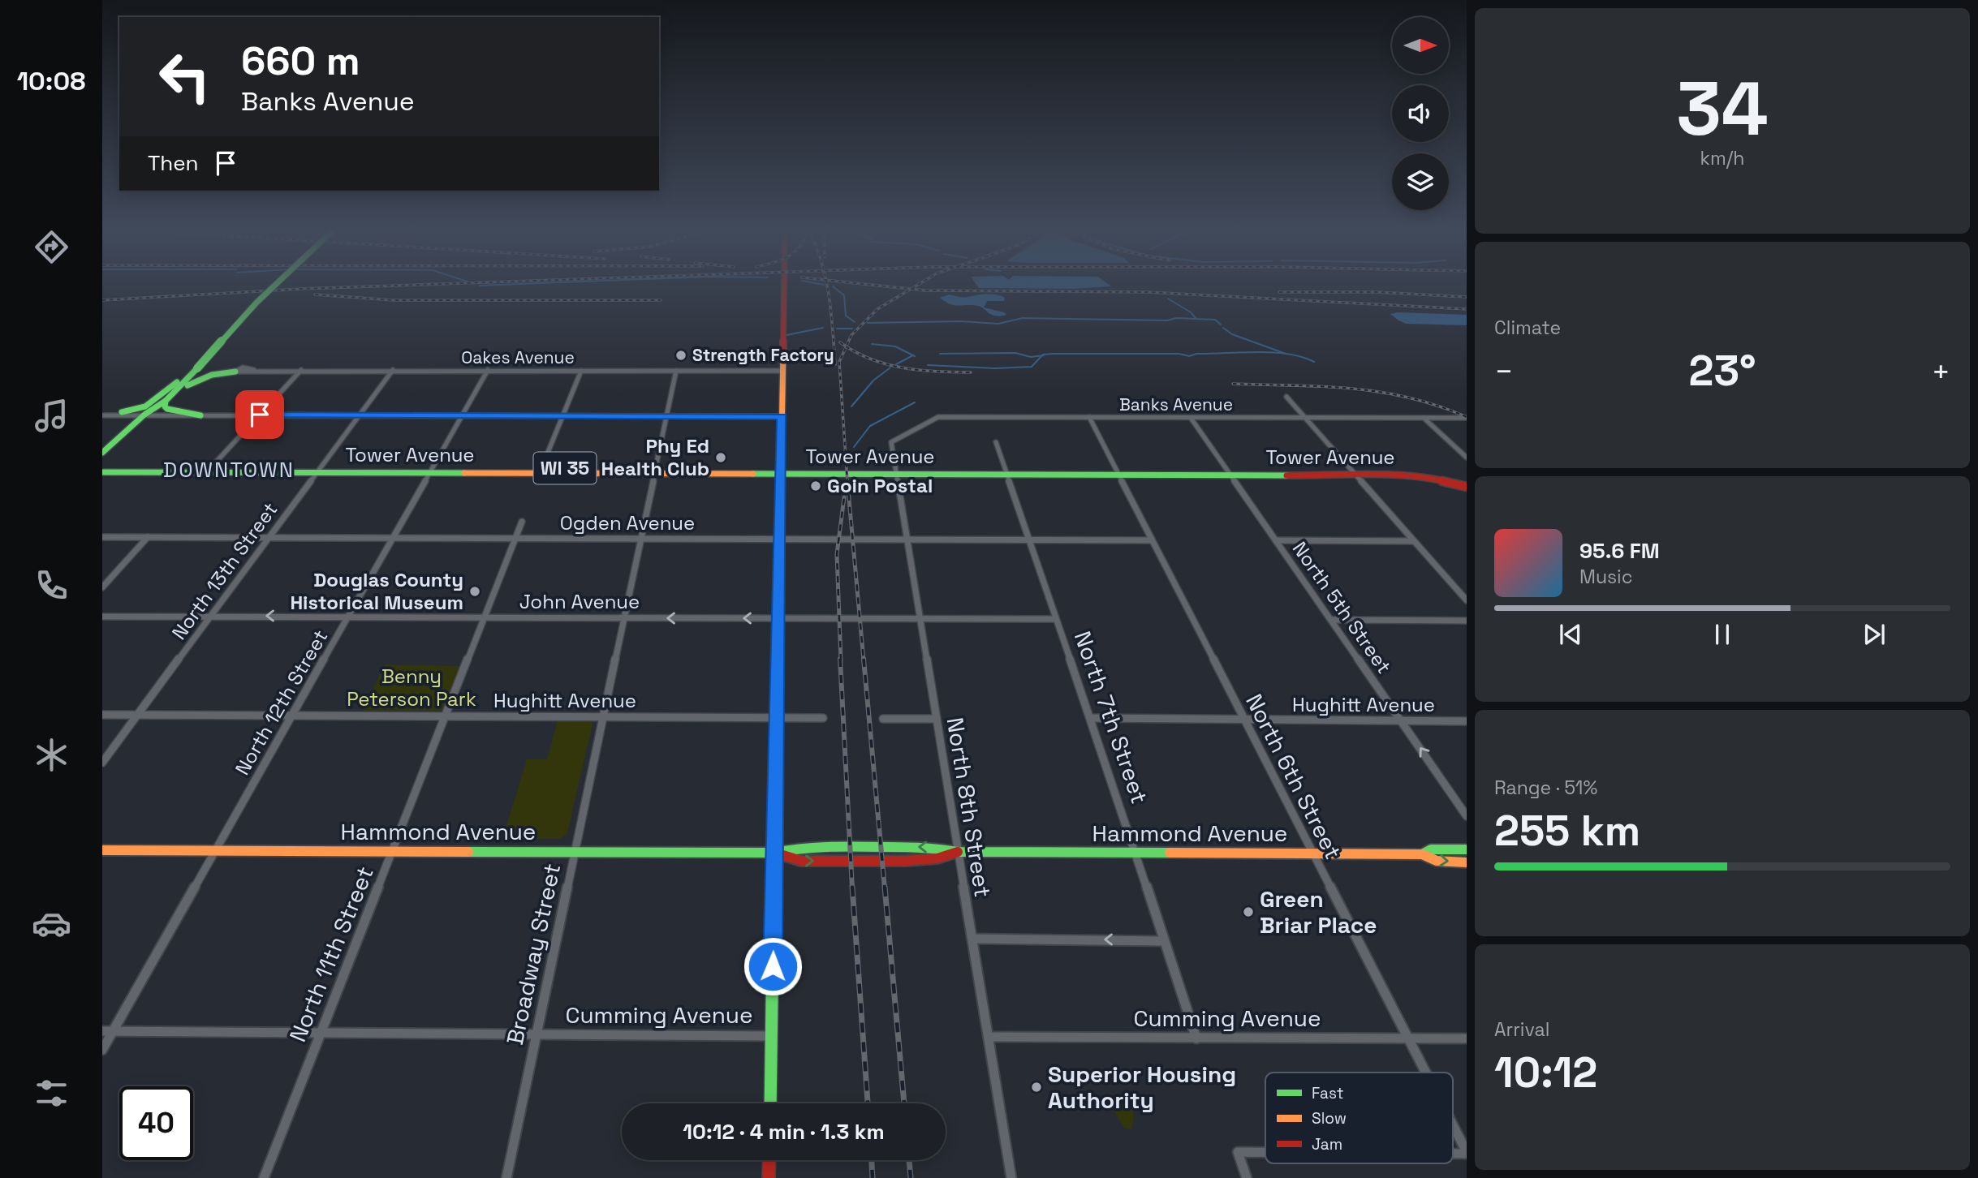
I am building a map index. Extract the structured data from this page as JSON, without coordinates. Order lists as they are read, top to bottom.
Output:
{
  "streets": {
    "main road": ["Tower Avenue", "WI 35", "Hammond Avenue"],
    "street": [
      "Oakes Avenue",
      "Banks Avenue",
      "Ogden Avenue",
      "North 13th Street",
      "John Avenue",
      "North 5th Street",
      "Hughitt Avenue",
      "North 12th Street",
      "North 7th Street",
      "North 6th Street",
      "North 8th Street",
      "North 11th Street",
      "Broadway Street",
      "Cumming Avenue"
    ]
  },
  "crossings": [
    ["Oakes Avenue", "North 13th Street"],
    ["Oakes Avenue", "North 12th Street"],
    ["Oakes Avenue", "Broadway Street"],
    ["Banks Avenue", "North 5th Street"],
    ["Banks Avenue", "North 6th Street"],
    ["Banks Avenue", "North 8th Street"],
    ["Tower Avenue", "North 13th Street"],
    ["Tower Avenue", "North 5th Street"],
    ["Tower Avenue", "North 12th Street"],
    ["Tower Avenue", "North 7th Street"],
    ["Tower Avenue", "North 6th Street"],
    ["Tower Avenue", "North 8th Street"],
    ["Tower Avenue", "Broadway Street"],
    ["Ogden Avenue", "North 13th Street"],
    ["Ogden Avenue", "North 12th Street"],
    ["Ogden Avenue", "North 7th Street"],
    ["Ogden Avenue", "North 6th Street"],
    ["Ogden Avenue", "North 8th Street"],
    ["Ogden Avenue", "North 11th Street"],
    ["Ogden Avenue", "Broadway Street"],
    ["North 13th Street", "John Avenue"],
    ["North 13th Street", "Hughitt Avenue"],
    ["John Avenue", "North 12th Street"],
    ["John Avenue", "North 7th Street"],
    ["John Avenue", "North 8th Street"],
    ["John Avenue", "North 11th Street"],
    ["John Avenue", "Broadway Street"],
    ["North 5th Street", "Hughitt Avenue"],
    ["Hughitt Avenue", "North 12th Street"],
    ["Hughitt Avenue", "North 7th Street"],
    ["Hughitt Avenue", "North 6th Street"],
    ["Hughitt Avenue", "North 11th Street"],
    ["Hughitt Avenue", "Broadway Street"],
    ["North 12th Street", "Hammond Avenue"],
    ["North 12th Street", "Cumming Avenue"],
    ["North 7th Street", "Hammond Avenue"],
    ["North 7th Street", "Cumming Avenue"],
    ["North 6th Street", "Hammond Avenue"],
    ["North 6th Street", "Cumming Avenue"],
    ["North 8th Street", "Hammond Avenue"],
    ["North 8th Street", "Cumming Avenue"],
    ["Hammond Avenue", "North 11th Street"],
    ["Hammond Avenue", "Broadway Street"],
    ["North 11th Street", "Cumming Avenue"],
    ["Broadway Street", "Cumming Avenue"]
  ],
  "districts": ["DOWNTOWN"],
  "parks": ["Benny Peterson Park"],
  "places": [
    "Strength Factory",
    "Phy Ed Health Club",
    "Goin Postal",
    "Douglas County Historical Museum",
    "Green Briar Place",
    "Superior Housing Authority"
  ],
  "legend": ["Fast", "Slow", "Jam"],
  "north": "right",
  "page": {
    "tabs": "10:08",
    "tile": [
      ["34", "km/h"],
      "Climate",
      ["Range · 51%", "255 km"],
      ["Arrival", "10:12"]
    ],
    "turn": ["660 m", "Banks Avenue"],
    "then": "Then",
    "heat": ["−", "23°", "+"],
    "song": ["95.6 FM", "Music"],
    "limit": "40",
    "trip": "10:12 · 4 min · 1.3 km"
  }
}
